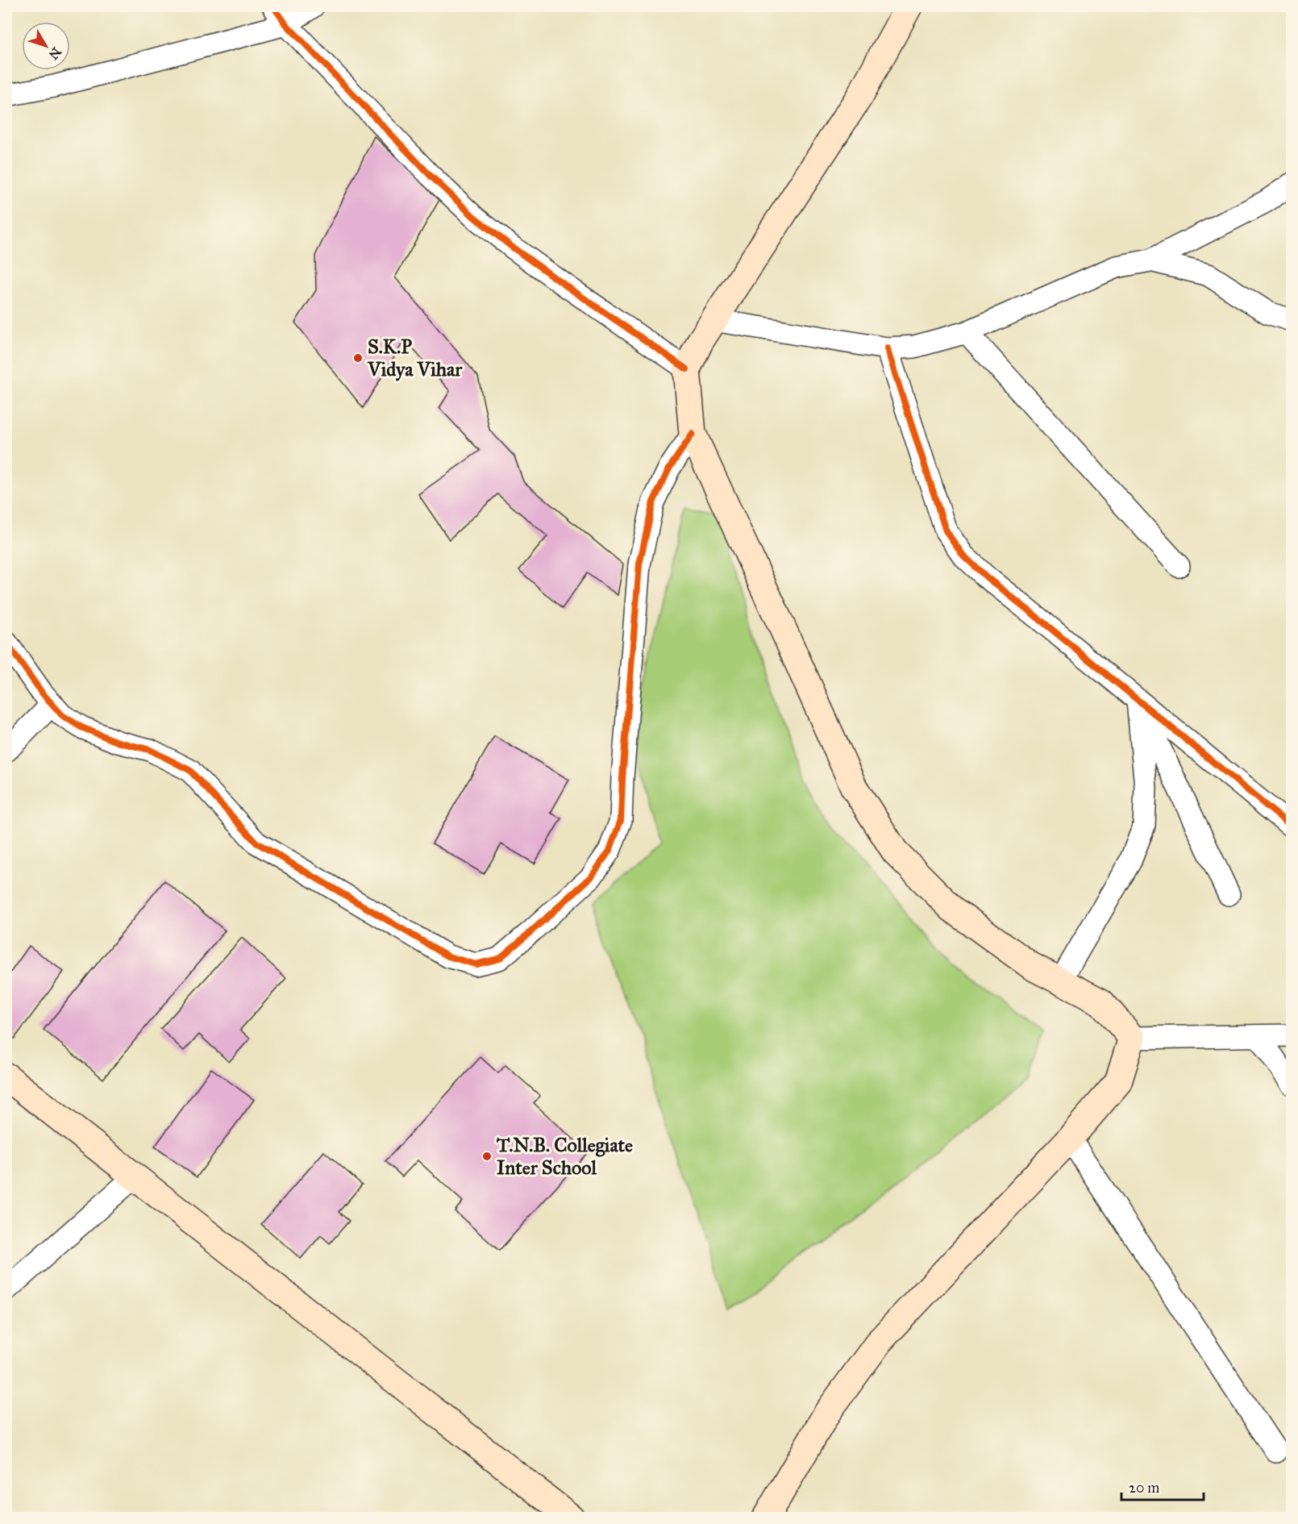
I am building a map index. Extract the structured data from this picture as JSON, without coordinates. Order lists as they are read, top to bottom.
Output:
{
  "places": ["S.K.P Vidya Vihar", "T.N.B. Collegiate Inter School"],
  "scale_bar": "20 m",
  "north": "bottom right"
}
